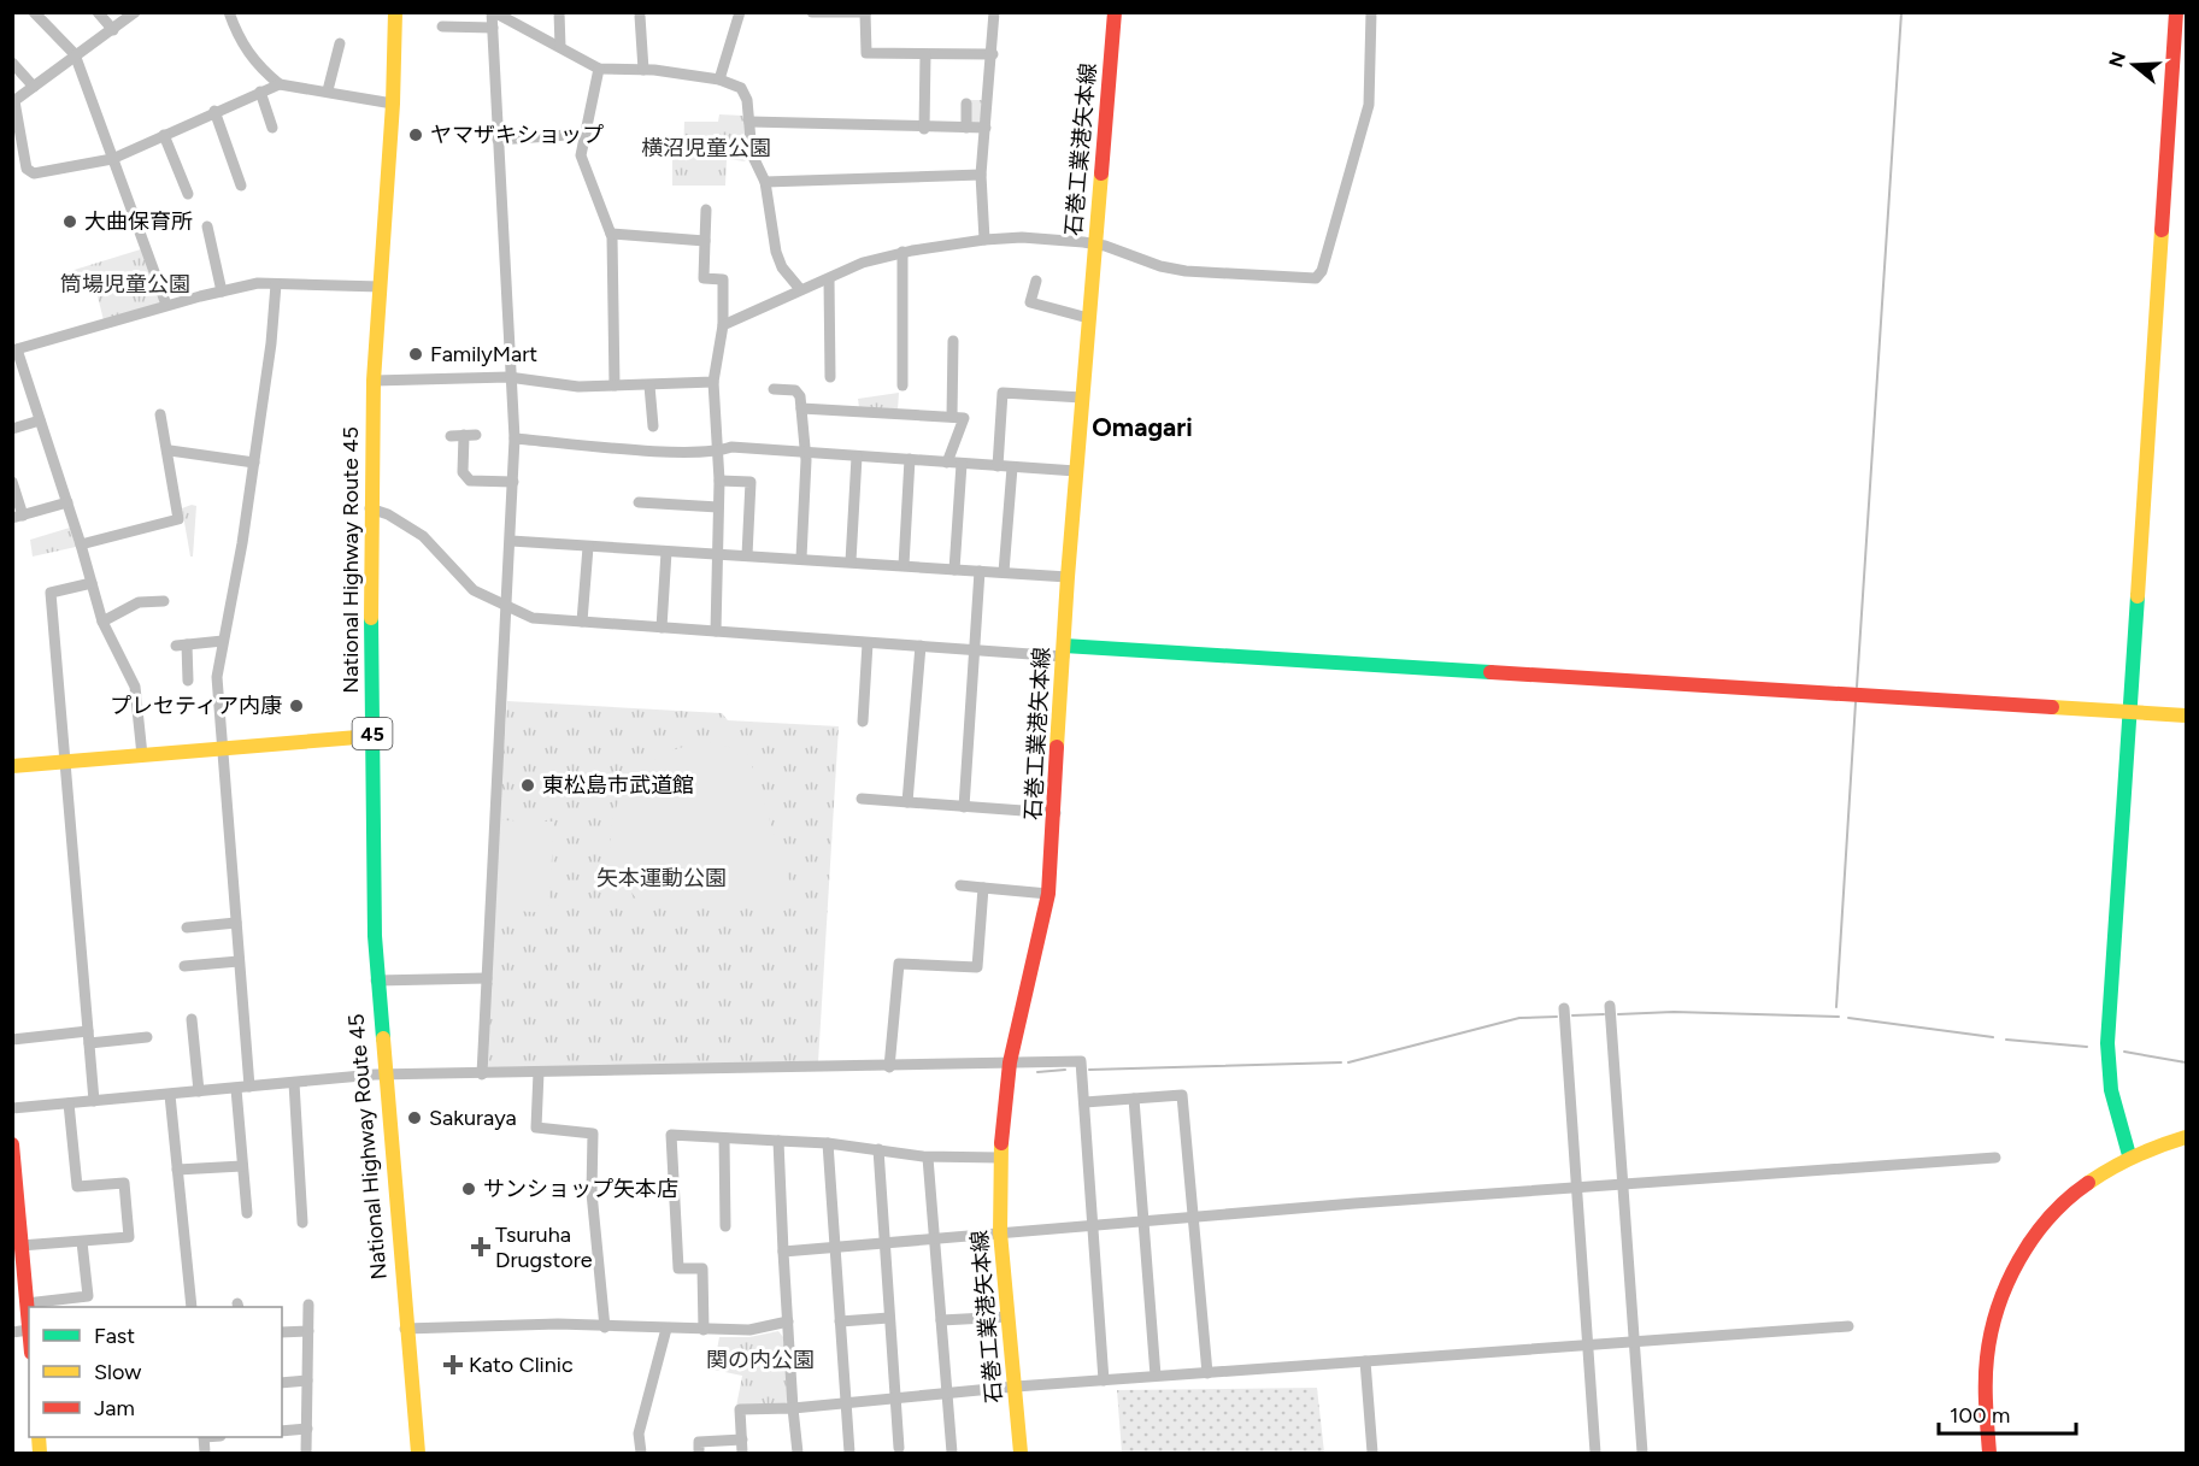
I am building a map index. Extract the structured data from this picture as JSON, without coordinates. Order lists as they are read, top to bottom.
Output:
{
  "streets": {
    "main road": ["石巻工業港矢本線", "National Highway Route 45", "45"]
  },
  "districts": ["Omagari"],
  "parks": [
    "横沼児童公園",
    "筒場児童公園",
    "矢本運動公園",
    "関の内公園"
  ],
  "places": {
    "other": [
      "ヤマザキショップ",
      "大曲保育所",
      "FamilyMart",
      "プレセティア内康",
      "東松島市武道館",
      "Sakuraya",
      "サンショップ矢本店"
    ],
    "health": ["Tsuruha Drugstore", "Kato Clinic"]
  },
  "legend": ["Fast", "Slow", "Jam"],
  "scale_bar": "100 m",
  "north": "left"
}
